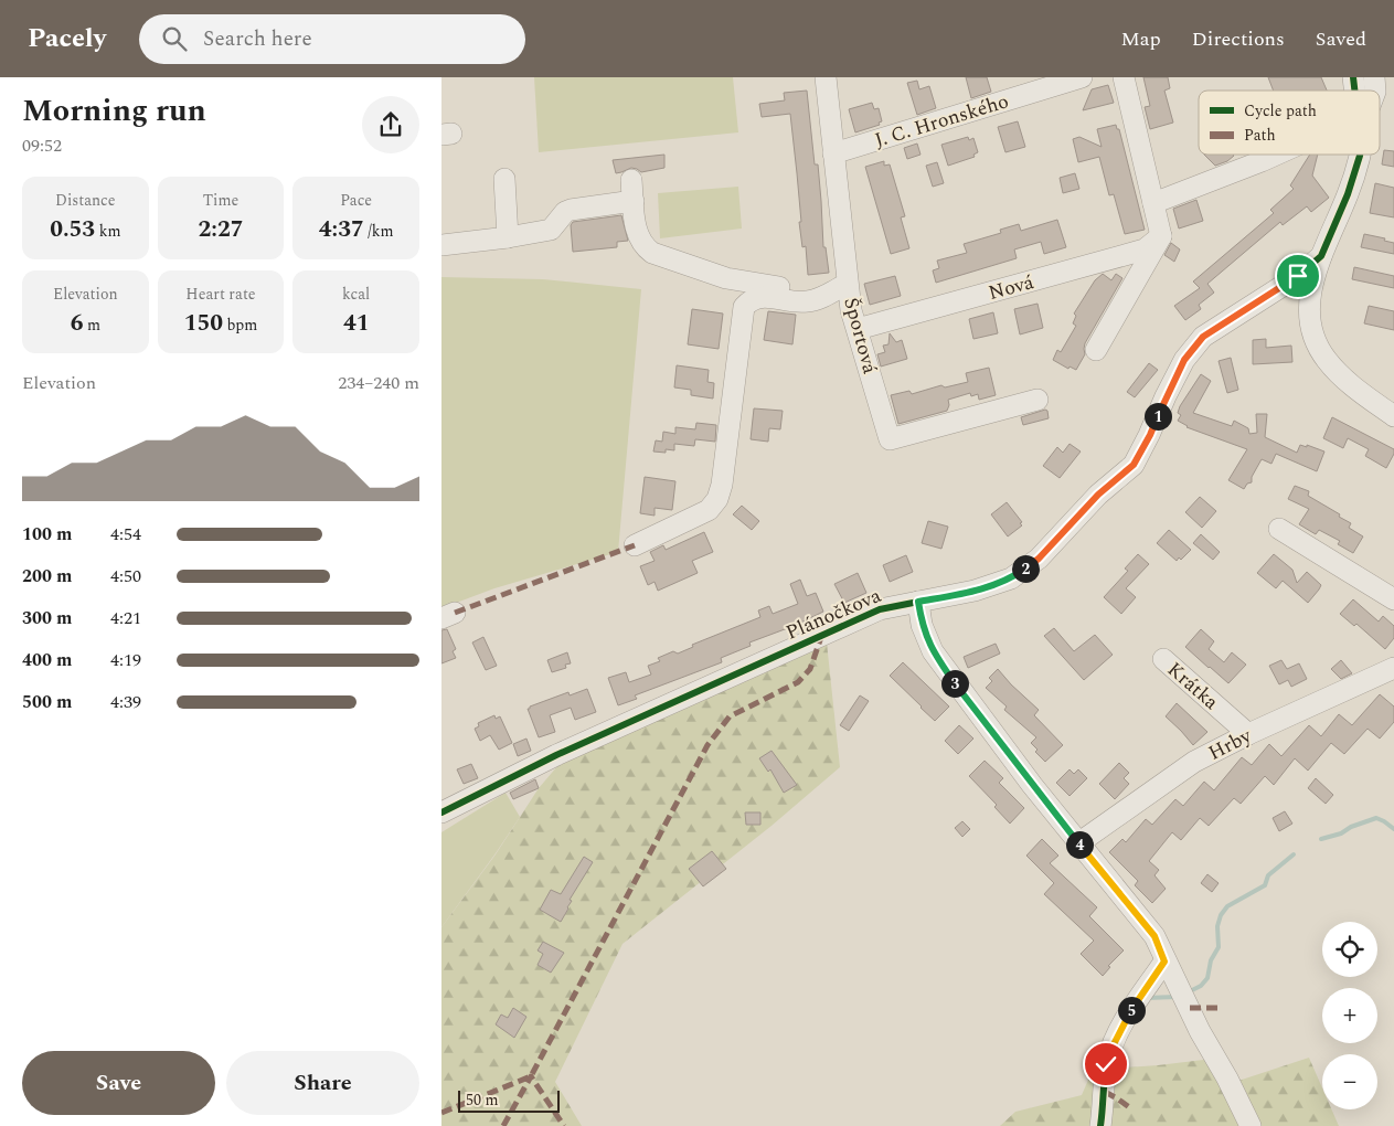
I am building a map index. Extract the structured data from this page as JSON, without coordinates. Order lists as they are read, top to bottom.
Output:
{
  "streets": {
    "street": [
      "J. C. Hronského",
      "Nová",
      "Športová",
      "Plánočkova",
      "Krátka",
      "Hrby"
    ]
  },
  "crossings": [
    ["J. C. Hronského", "Športová"],
    ["Nová", "Športová"],
    ["Krátka", "Hrby"]
  ],
  "legend": ["Cycle path", "Path"],
  "scale_bar": "50 m",
  "page": {
    "header": "Pacely",
    "search": "Search here",
    "nav": ["Map", "Directions", "Saved"],
    "heading": ["Morning run", "09:52"],
    "stats": [
      ["Distance", "0.53 km"],
      ["Time", "2:27"],
      ["Pace", "4:37 /km"],
      ["Elevation", "6 m"],
      ["Heart rate", "150 bpm"],
      ["kcal", "41"]
    ],
    "chart": ["Elevation", "234–240 m"],
    "pins": [
      "1",
      "2",
      "3",
      "4",
      "5"
    ],
    "list": [
      {
        "name": "100 m",
        "note": "4:54"
      },
      {
        "name": "200 m",
        "note": "4:50"
      },
      {
        "name": "300 m",
        "note": "4:21"
      },
      {
        "name": "400 m",
        "note": "4:19"
      },
      {
        "name": "500 m",
        "note": "4:39"
      }
    ],
    "map_buttons": ["+", "−"],
    "buttons": ["Save", "Share"],
    "scale": "50 m"
  }
}
